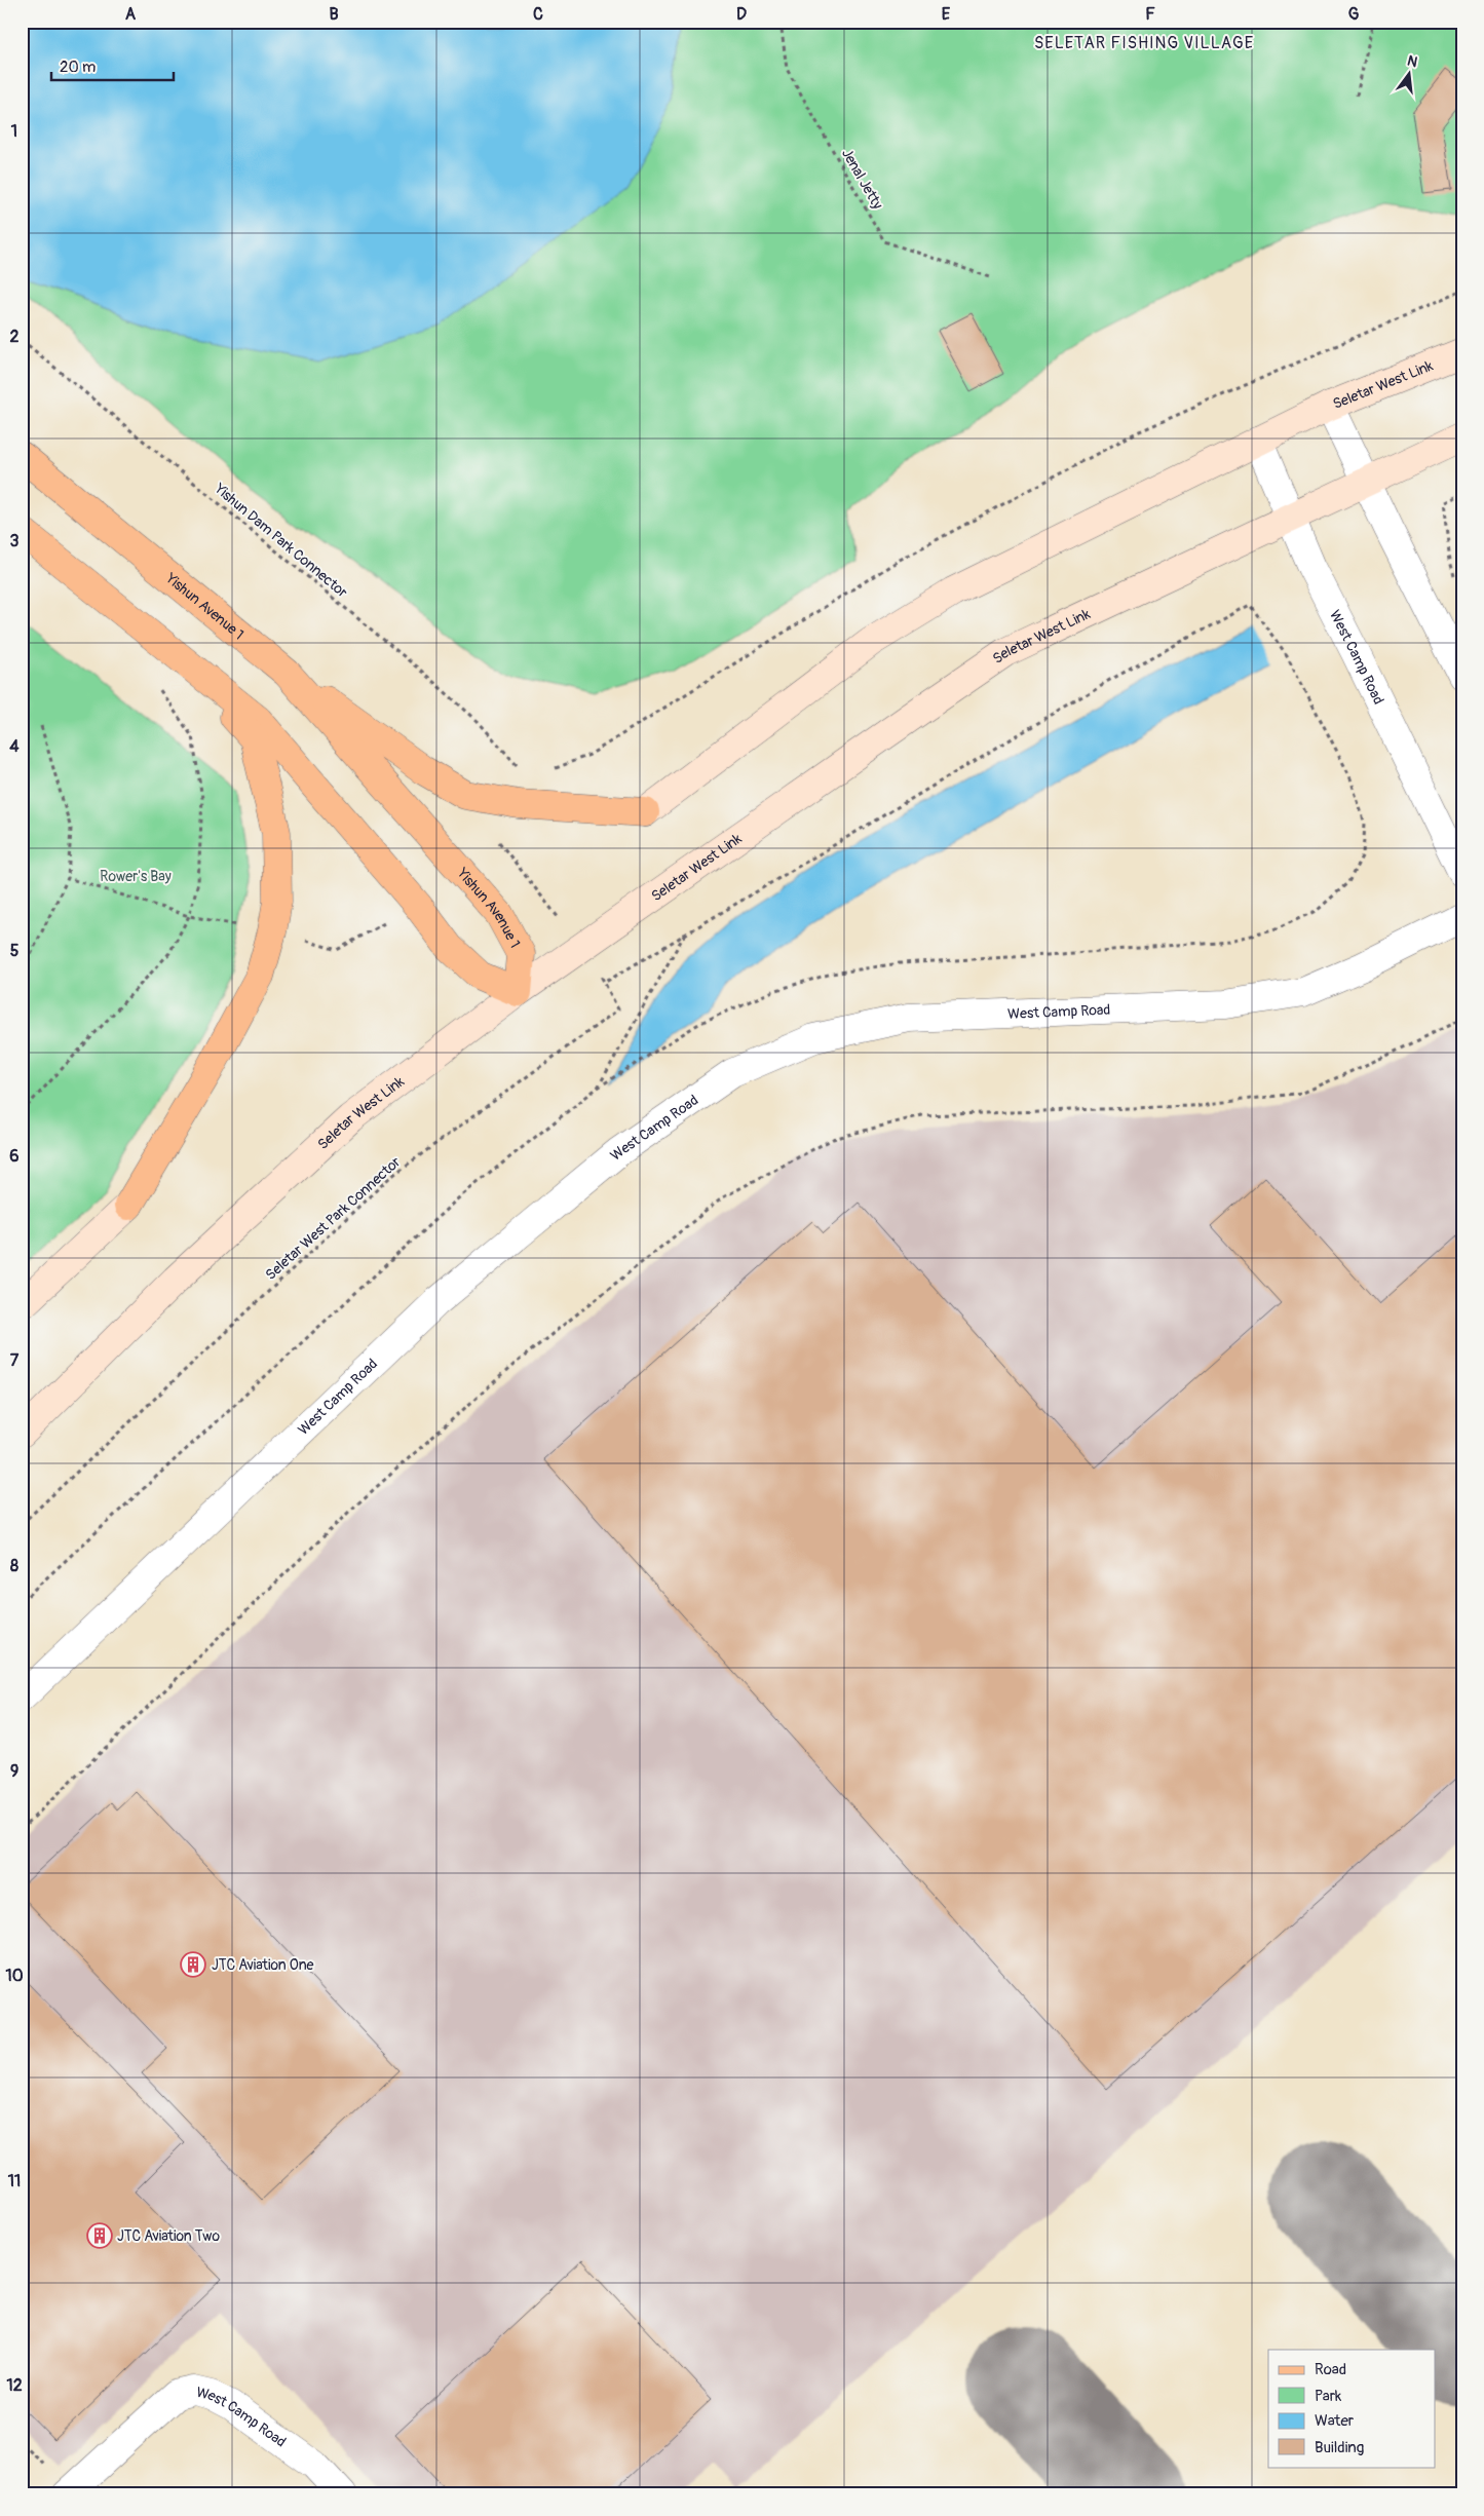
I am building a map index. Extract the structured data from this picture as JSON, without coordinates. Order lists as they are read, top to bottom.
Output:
{
  "streets": {
    "main road": ["Seletar West Link", "Yishun Avenue 1"],
    "street": ["West Camp Road"],
    "path": ["Jenal Jetty", "Yishun Dam Park Connector", "Seletar West Park Connector"]
  },
  "crossings": [
    ["Seletar West Link", "Yishun Avenue 1"],
    ["Seletar West Link", "West Camp Road"],
    ["Seletar West Link", "Seletar West Park Connector"],
    ["Yishun Avenue 1", "Seletar West Park Connector"]
  ],
  "districts": ["SELETAR FISHING VILLAGE"],
  "parks": ["Rower's Bay"],
  "places": {
    "building": ["JTC Aviation One", "JTC Aviation Two"]
  },
  "legend": [
    "Road",
    "Park",
    "Water",
    "Building"
  ],
  "scale_bar": "20 m",
  "north": "top",
  "grid": {
    "columns": [
      "A",
      "B",
      "C",
      "D",
      "E",
      "F",
      "G"
    ],
    "rows": [
      "1",
      "2",
      "3",
      "4",
      "5",
      "6",
      "7",
      "8",
      "9",
      "10",
      "11",
      "12"
    ]
  }
}
